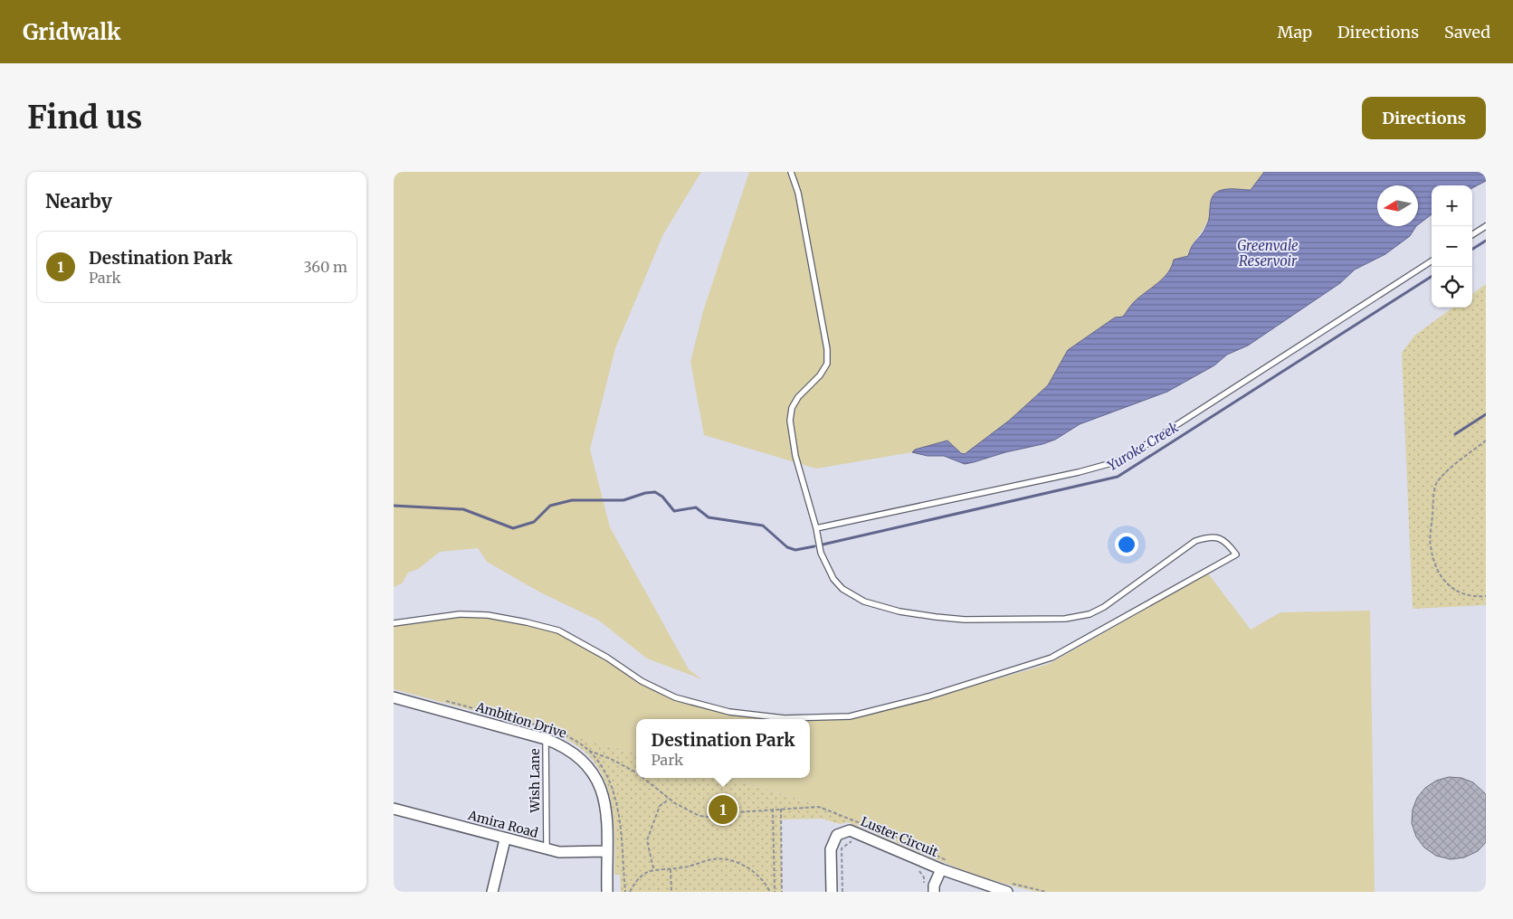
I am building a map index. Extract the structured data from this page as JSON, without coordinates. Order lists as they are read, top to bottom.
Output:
{
  "streets": {
    "street": ["Ambition Drive", "Amira Road", "Luster Circuit"],
    "lane": ["Wish Lane"]
  },
  "crossings": [
    ["Ambition Drive", "Wish Lane"],
    ["Ambition Drive", "Amira Road"],
    ["Wish Lane", "Amira Road"]
  ],
  "water": ["Greenvale Reservoir", "Yuroke Creek"],
  "north": "left",
  "page": {
    "header": "Gridwalk",
    "nav": ["Map", "Directions", "Saved"],
    "buttons": "Directions",
    "title": "Find us",
    "heading": "Nearby",
    "map_buttons": ["+", "−"],
    "list": [
      {
        "mark": "1",
        "name": "Destination Park",
        "note": "Park",
        "value": "360 m"
      }
    ],
    "popup": ["Destination Park", "Park"],
    "pins": "1"
  }
}
